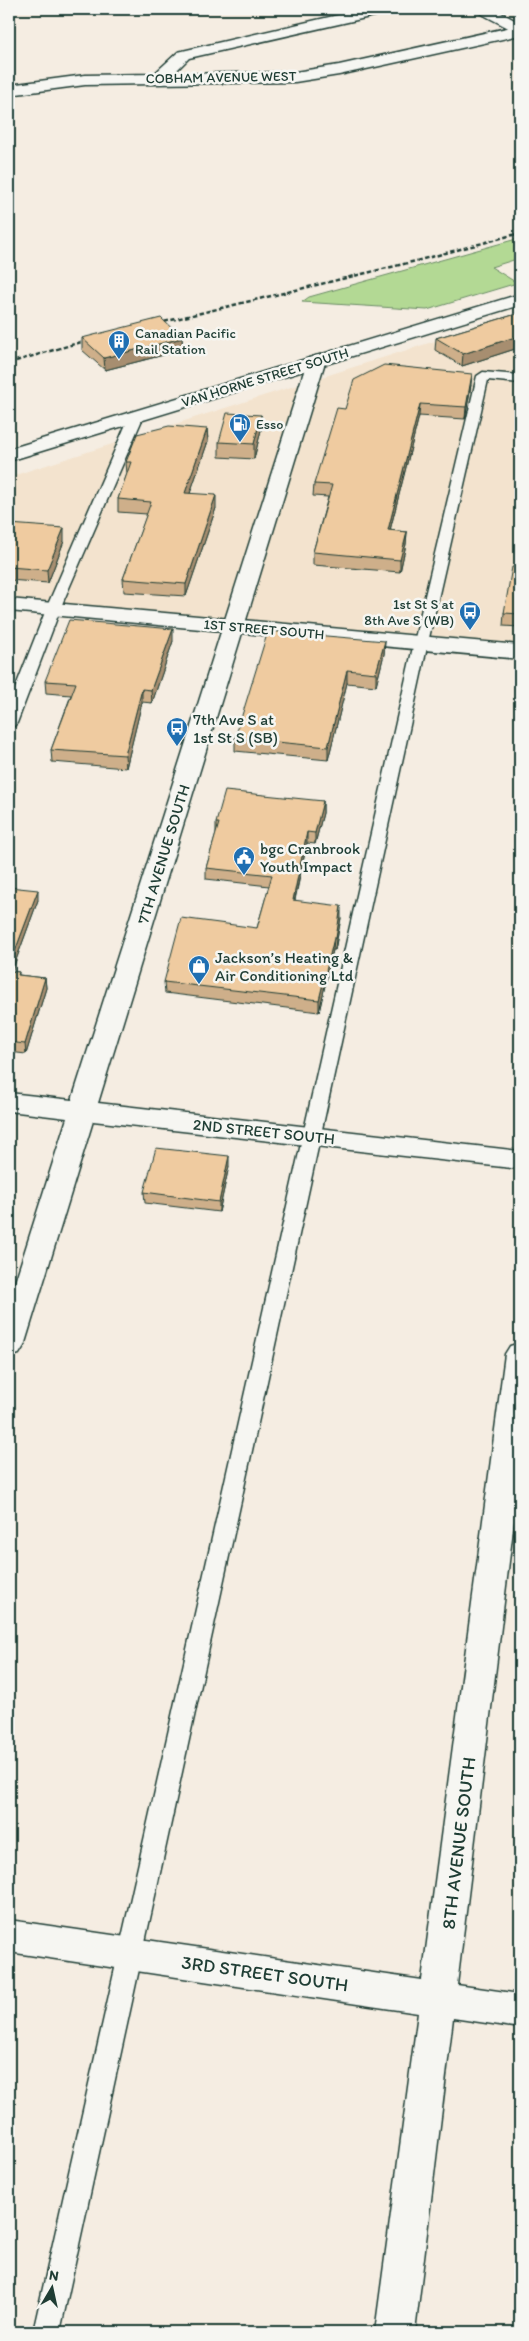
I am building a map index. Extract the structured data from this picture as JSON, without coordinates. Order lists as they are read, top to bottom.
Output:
{
  "streets": {
    "main road": [
      "COBHAM AVENUE WEST",
      "VAN HORNE STREET SOUTH",
      "1ST STREET SOUTH",
      "7TH AVENUE SOUTH",
      "2ND STREET SOUTH",
      "8TH AVENUE SOUTH",
      "3RD STREET SOUTH"
    ]
  },
  "crossings": [
    ["VAN HORNE STREET SOUTH", "7TH AVENUE SOUTH"],
    ["1ST STREET SOUTH", "7TH AVENUE SOUTH"],
    ["7TH AVENUE SOUTH", "2ND STREET SOUTH"],
    ["8TH AVENUE SOUTH", "3RD STREET SOUTH"]
  ],
  "places": {
    "building": ["Canadian Pacific Rail Station"],
    "fuel station": ["Esso"],
    "bus stop": ["1st St S at 8th Ave S (WB)", "7th Ave S at 1st St S (SB)"],
    "public building": ["bgc Cranbrook Youth Impact"],
    "shop": ["Jackson’s Heating & Air Conditioning Ltd"]
  },
  "north": "top"
}
